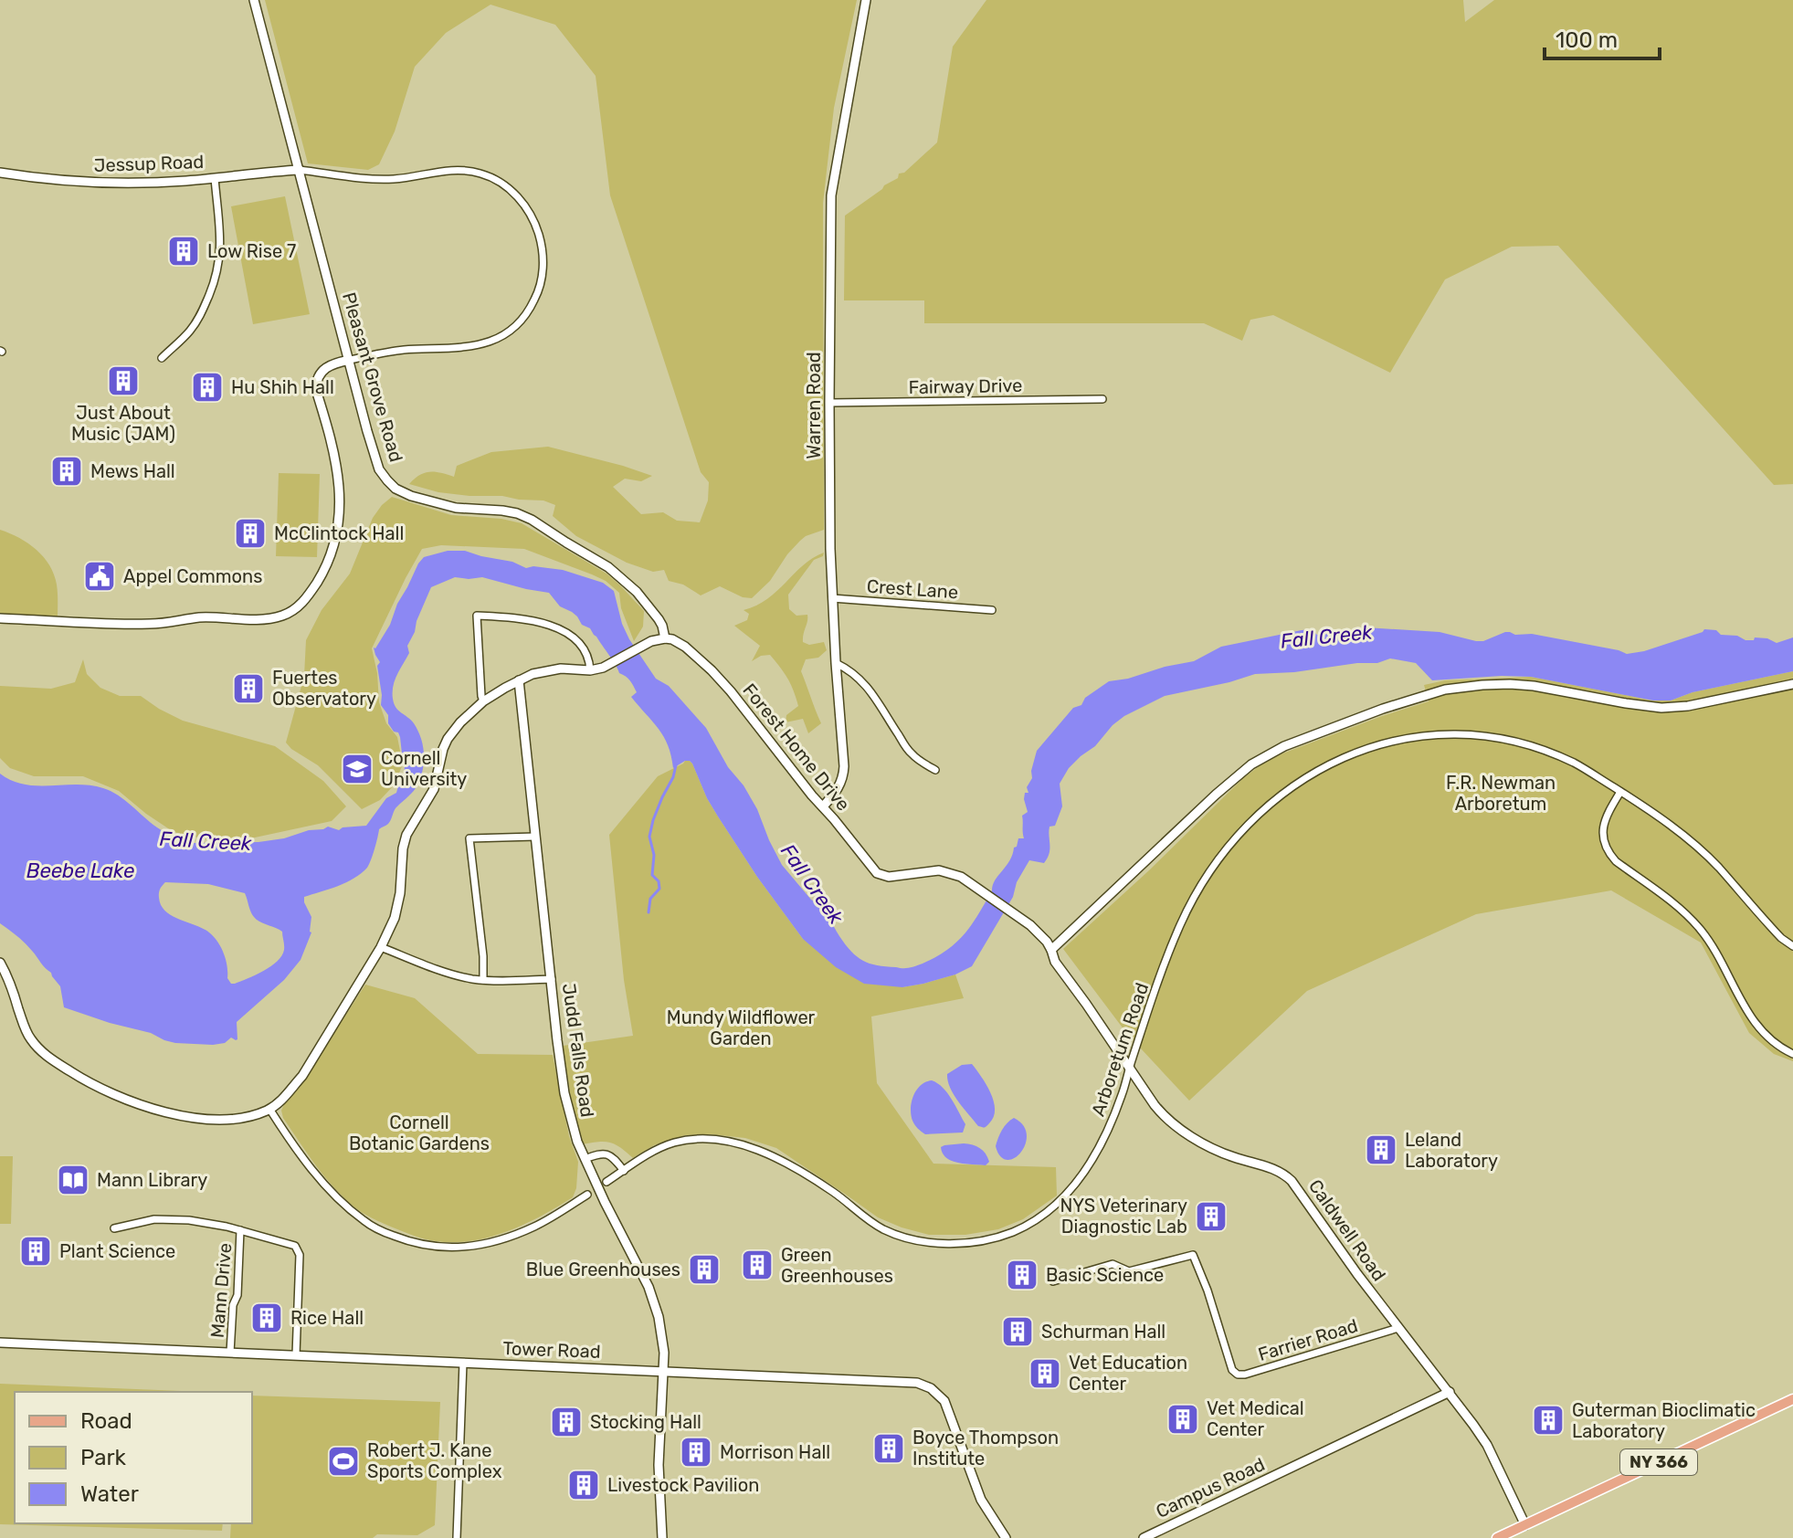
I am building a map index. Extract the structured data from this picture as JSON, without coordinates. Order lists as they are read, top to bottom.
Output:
{
  "streets": {
    "main road": ["NY 366"],
    "street": [
      "Jessup Road",
      "Pleasant Grove Road",
      "Fairway Drive",
      "Warren Road",
      "Crest Lane",
      "Forest Home Drive",
      "Arboretum Road",
      "Judd Falls Road",
      "Caldwell Road",
      "Mann Drive",
      "Farrier Road",
      "Tower Road",
      "Campus Road"
    ]
  },
  "crossings": [
    ["Jessup Road", "Pleasant Grove Road"],
    ["Pleasant Grove Road", "Forest Home Drive"],
    ["Fairway Drive", "Warren Road"],
    ["Warren Road", "Crest Lane"],
    ["Warren Road", "Forest Home Drive"],
    ["Forest Home Drive", "Caldwell Road"],
    ["Arboretum Road", "Caldwell Road"],
    ["Judd Falls Road", "Tower Road"],
    ["Caldwell Road", "Farrier Road"],
    ["Caldwell Road", "NY 366"],
    ["Caldwell Road", "Campus Road"],
    ["Mann Drive", "Tower Road"]
  ],
  "water": ["Fall Creek", "Beebe Lake"],
  "parks": ["F.R. Newman Arboretum", "Mundy Wildflower Garden", "Cornell Botanic Gardens"],
  "places": {
    "building": [
      "Low Rise 7",
      "Just About Music (JAM)",
      "Hu Shih Hall",
      "Mews Hall",
      "McClintock Hall",
      "Fuertes Observatory",
      "Leland Laboratory",
      "NYS Veterinary Diagnostic Lab",
      "Plant Science",
      "Green Greenhouses",
      "Blue Greenhouses",
      "Basic Science",
      "Rice Hall",
      "Schurman Hall",
      "Vet Education Center",
      "Vet Medical Center",
      "Guterman Bioclimatic Laboratory",
      "Stocking Hall",
      "Boyce Thompson Institute",
      "Morrison Hall",
      "Livestock Pavilion"
    ],
    "public building": ["Appel Commons"],
    "school or university": ["Cornell University"],
    "library": ["Mann Library"],
    "sports": ["Robert J. Kane Sports Complex"]
  },
  "legend": ["Road", "Park", "Water"],
  "scale_bar": "100 m"
}
